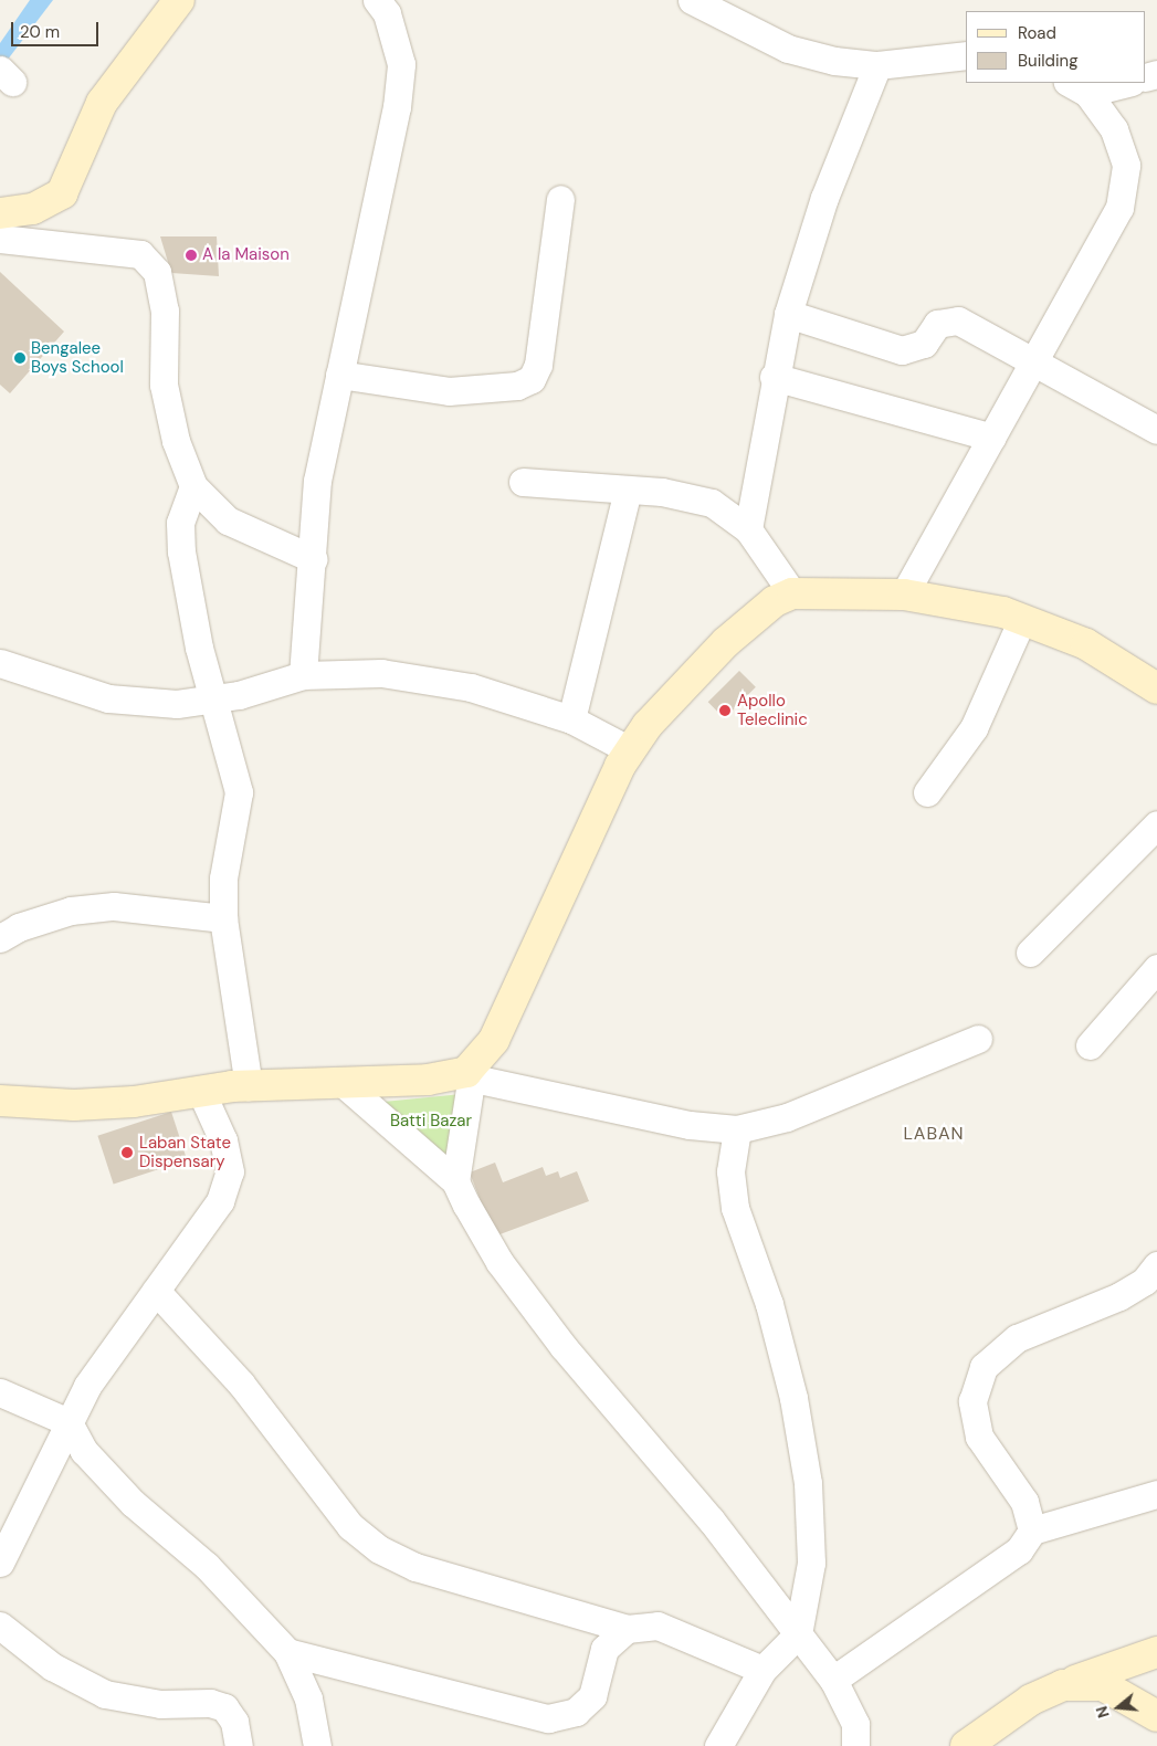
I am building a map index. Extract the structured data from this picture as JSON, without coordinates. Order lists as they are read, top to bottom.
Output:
{
  "districts": ["LABAN"],
  "parks": ["Batti Bazar"],
  "places": [
    "A la Maison",
    "Bengalee Boys School",
    "Apollo Teleclinic",
    "Laban State Dispensary"
  ],
  "legend": ["Road", "Building"],
  "scale_bar": "20 m",
  "north": "left"
}
